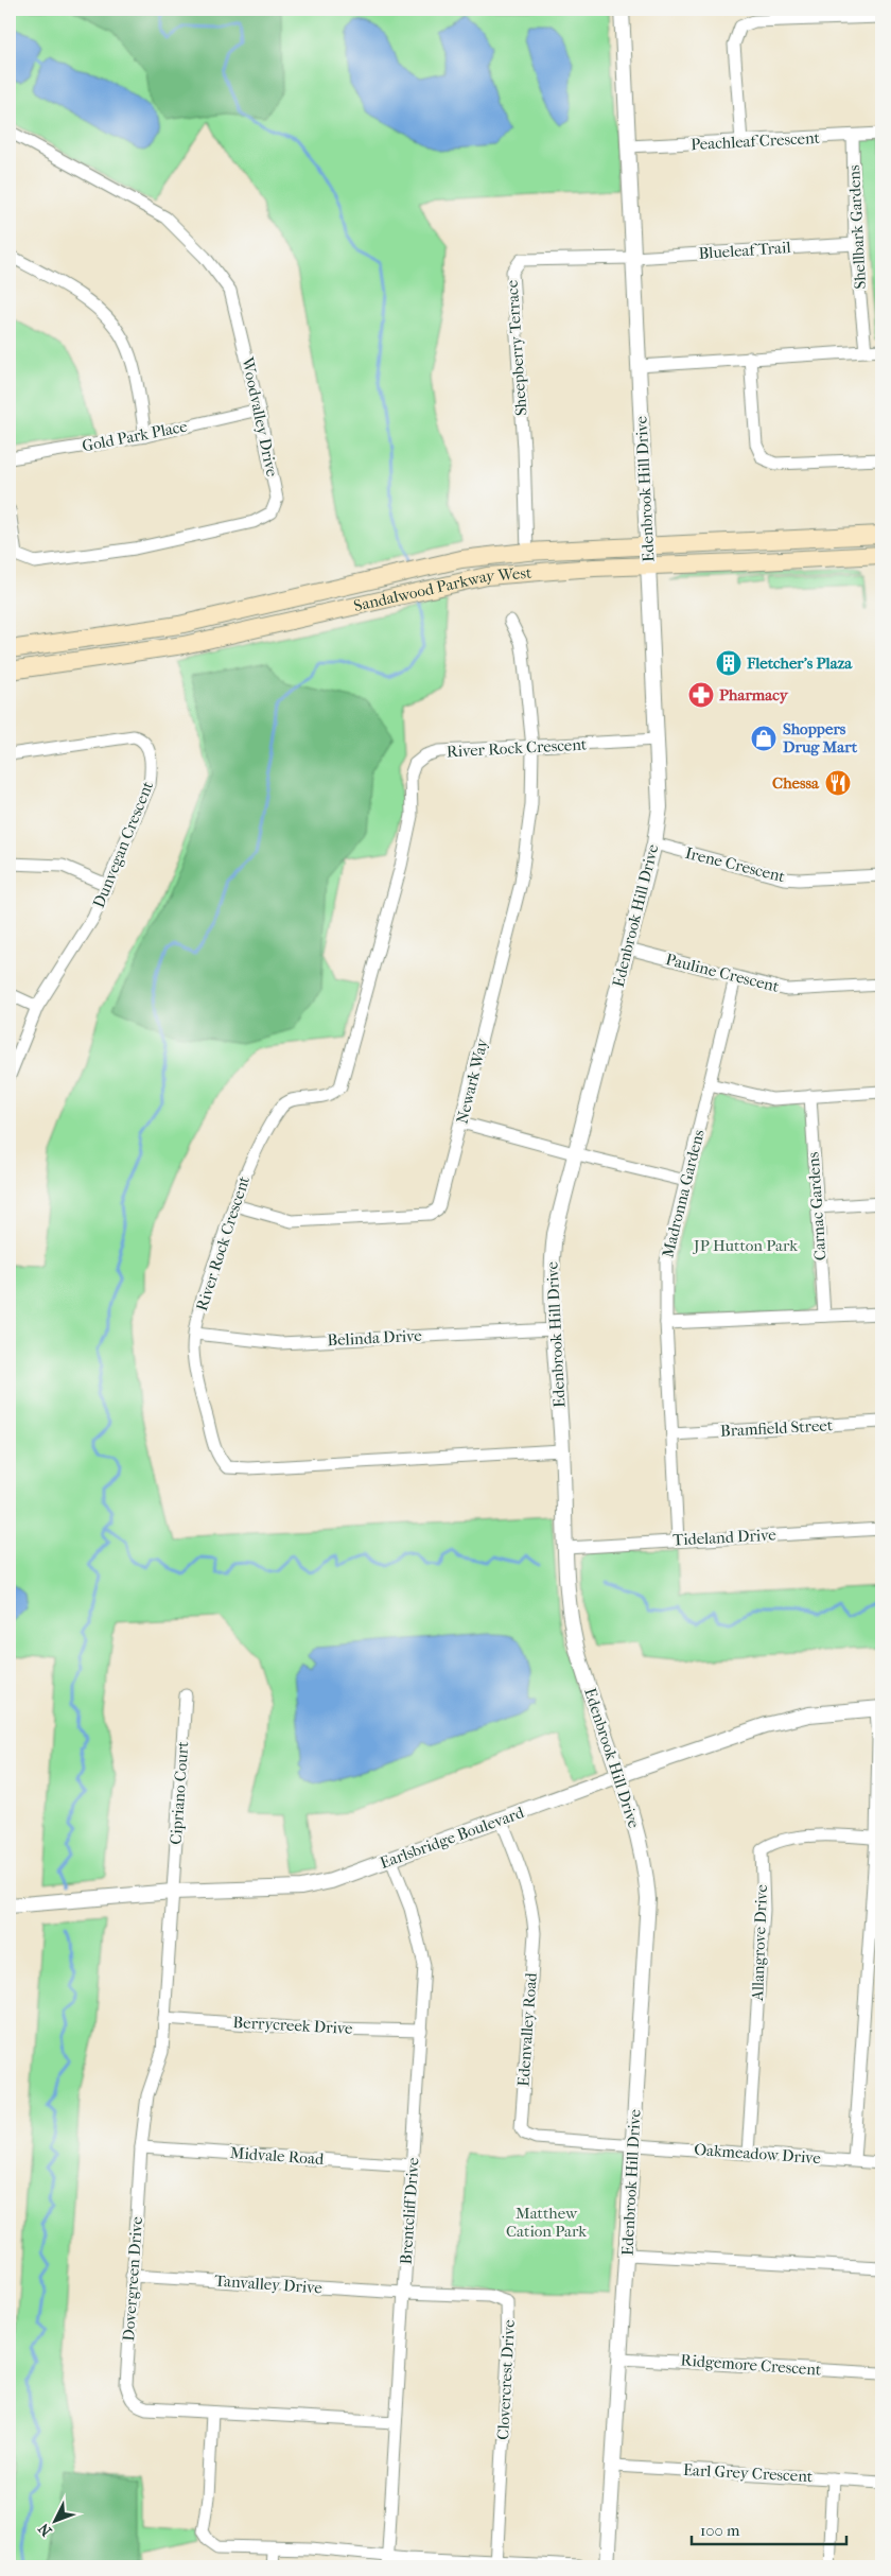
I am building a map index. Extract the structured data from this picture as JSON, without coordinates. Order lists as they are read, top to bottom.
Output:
{
  "streets": {
    "main road": ["Sandalwood Parkway West"],
    "street": [
      "Peachleaf Crescent",
      "Shellbark Gardens",
      "Blueleaf Trail",
      "Sheepberry Terrace",
      "Woodvalley Drive",
      "Gold Park Place",
      "Edenbrook Hill Drive",
      "River Rock Crescent",
      "Dunvegan Crescent",
      "Irene Crescent",
      "Pauline Crescent",
      "Newark Way",
      "Madronna Gardens",
      "Carnac Gardens",
      "Belinda Drive",
      "Bramfield Street",
      "Tideland Drive",
      "Cipriano Court",
      "Earlsbridge Boulevard",
      "Allangrove Drive",
      "Berrycreek Drive",
      "Edenvalley Road",
      "Oakmeadow Drive",
      "Midvale Road",
      "Brentcliff Drive",
      "Dovergreen Drive",
      "Tanvalley Drive",
      "Ridgemore Crescent",
      "Clovercrest Drive",
      "Earl Grey Crescent"
    ]
  },
  "crossings": [
    ["Peachleaf Crescent", "Shellbark Gardens"],
    ["Peachleaf Crescent", "Edenbrook Hill Drive"],
    ["Shellbark Gardens", "Blueleaf Trail"],
    ["Blueleaf Trail", "Sheepberry Terrace"],
    ["Blueleaf Trail", "Edenbrook Hill Drive"],
    ["Sheepberry Terrace", "Edenbrook Hill Drive"],
    ["Sheepberry Terrace", "Sandalwood Parkway West"],
    ["Woodvalley Drive", "Gold Park Place"],
    ["Edenbrook Hill Drive", "Sandalwood Parkway West"],
    ["Edenbrook Hill Drive", "River Rock Crescent"],
    ["Edenbrook Hill Drive", "Irene Crescent"],
    ["Edenbrook Hill Drive", "Pauline Crescent"],
    ["Edenbrook Hill Drive", "Belinda Drive"],
    ["Edenbrook Hill Drive", "Tideland Drive"],
    ["Edenbrook Hill Drive", "Earlsbridge Boulevard"],
    ["Edenbrook Hill Drive", "Edenvalley Road"],
    ["Edenbrook Hill Drive", "Oakmeadow Drive"],
    ["Edenbrook Hill Drive", "Ridgemore Crescent"],
    ["Edenbrook Hill Drive", "Earl Grey Crescent"],
    ["River Rock Crescent", "Newark Way"],
    ["River Rock Crescent", "Belinda Drive"],
    ["Pauline Crescent", "Madronna Gardens"],
    ["Madronna Gardens", "Bramfield Street"],
    ["Madronna Gardens", "Tideland Drive"],
    ["Cipriano Court", "Earlsbridge Boulevard"],
    ["Cipriano Court", "Dovergreen Drive"],
    ["Earlsbridge Boulevard", "Edenvalley Road"],
    ["Earlsbridge Boulevard", "Brentcliff Drive"],
    ["Earlsbridge Boulevard", "Dovergreen Drive"],
    ["Allangrove Drive", "Oakmeadow Drive"],
    ["Berrycreek Drive", "Brentcliff Drive"],
    ["Berrycreek Drive", "Dovergreen Drive"],
    ["Edenvalley Road", "Oakmeadow Drive"],
    ["Midvale Road", "Brentcliff Drive"],
    ["Midvale Road", "Dovergreen Drive"],
    ["Brentcliff Drive", "Dovergreen Drive"],
    ["Brentcliff Drive", "Tanvalley Drive"],
    ["Brentcliff Drive", "Clovercrest Drive"],
    ["Dovergreen Drive", "Tanvalley Drive"],
    ["Tanvalley Drive", "Clovercrest Drive"]
  ],
  "parks": ["JP Hutton Park", "Matthew Cation Park"],
  "places": {
    "building": ["Fletcher's Plaza"],
    "pharmacy": ["Pharmacy"],
    "shop": ["Shoppers Drug Mart"],
    "restaurant": ["Chessa"]
  },
  "scale_bar": "100 m",
  "north": "bottom left"
}
